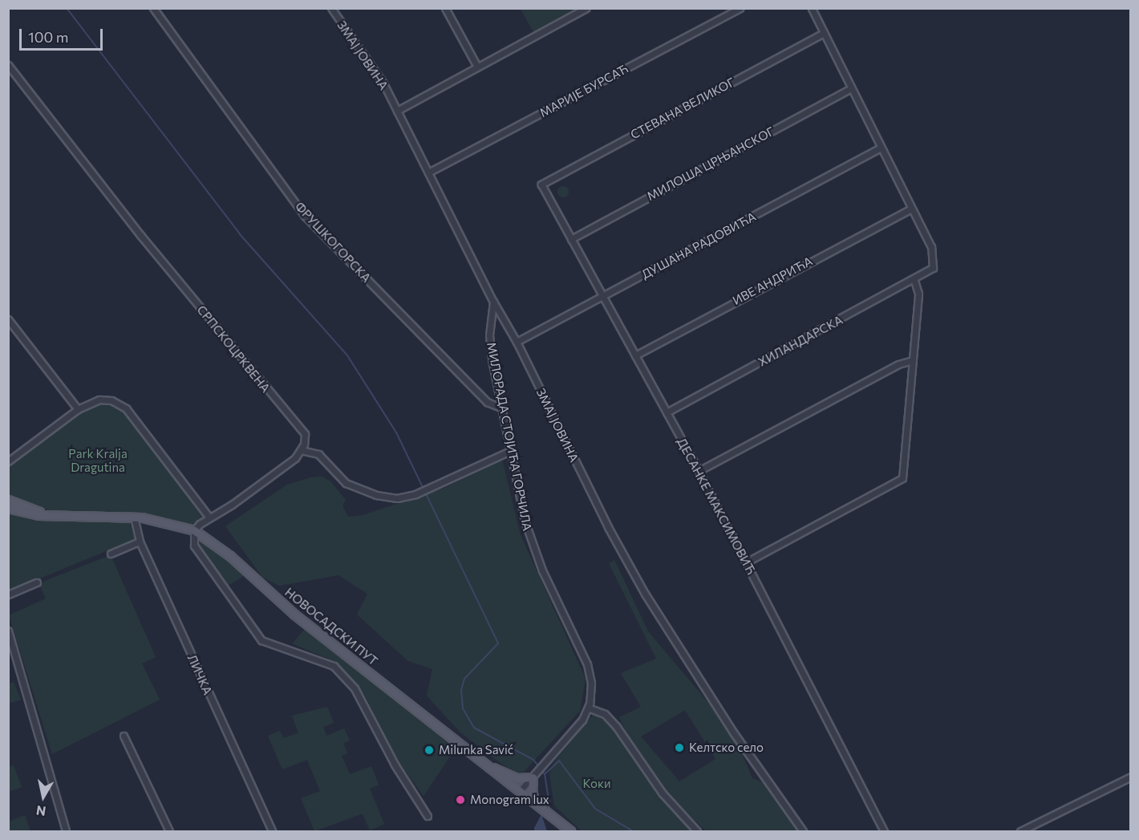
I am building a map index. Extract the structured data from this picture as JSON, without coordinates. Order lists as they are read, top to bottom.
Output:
{
  "streets": {
    "main road": ["НОВОСАДСКИ ПУТ"],
    "street": [
      "ЗМАЈ ЈОВИНА",
      "МАРИЈЕ БУРСАЋ",
      "СТЕВАНА ВЕЛИКОГ",
      "МИЛОША ЦРЊАНСКОГ",
      "ФРУШКОГОРСКА",
      "ДУШАНА РАДОВИЋА",
      "ИВЕ АНДРИЋА",
      "ХИЛАНДАРСКА",
      "СРПСКОЦРКВЕНА",
      "МИЛОРАДА СТОЈИЋА ГОРЧИЛА",
      "ДЕСАНКЕ МАКСИМОВИЋ",
      "ЛИЧКА"
    ]
  },
  "crossings": [
    ["ЗМАЈ ЈОВИНА", "МАРИЈЕ БУРСАЋ"],
    ["ЗМАЈ ЈОВИНА", "ДУШАНА РАДОВИЋА"],
    ["ЗМАЈ ЈОВИНА", "МИЛОРАДА СТОЈИЋА ГОРЧИЛА"],
    ["СТЕВАНА ВЕЛИКОГ", "ДЕСАНКЕ МАКСИМОВИЋ"],
    ["МИЛОША ЦРЊАНСКОГ", "ДЕСАНКЕ МАКСИМОВИЋ"],
    ["ФРУШКОГОРСКА", "МИЛОРАДА СТОЈИЋА ГОРЧИЛА"],
    ["ДУШАНА РАДОВИЋА", "ДЕСАНКЕ МАКСИМОВИЋ"],
    ["ИВЕ АНДРИЋА", "ХИЛАНДАРСКА"],
    ["ИВЕ АНДРИЋА", "ДЕСАНКЕ МАКСИМОВИЋ"],
    ["ХИЛАНДАРСКА", "ДЕСАНКЕ МАКСИМОВИЋ"],
    ["НОВОСАДСКИ ПУТ", "ЛИЧКА"]
  ],
  "parks": ["Park Kralja Dragutina", "Коки"],
  "places": ["Келтско село", "Milunka Savić", "Monogram lux"],
  "scale_bar": "100 m",
  "north": "bottom"
}
